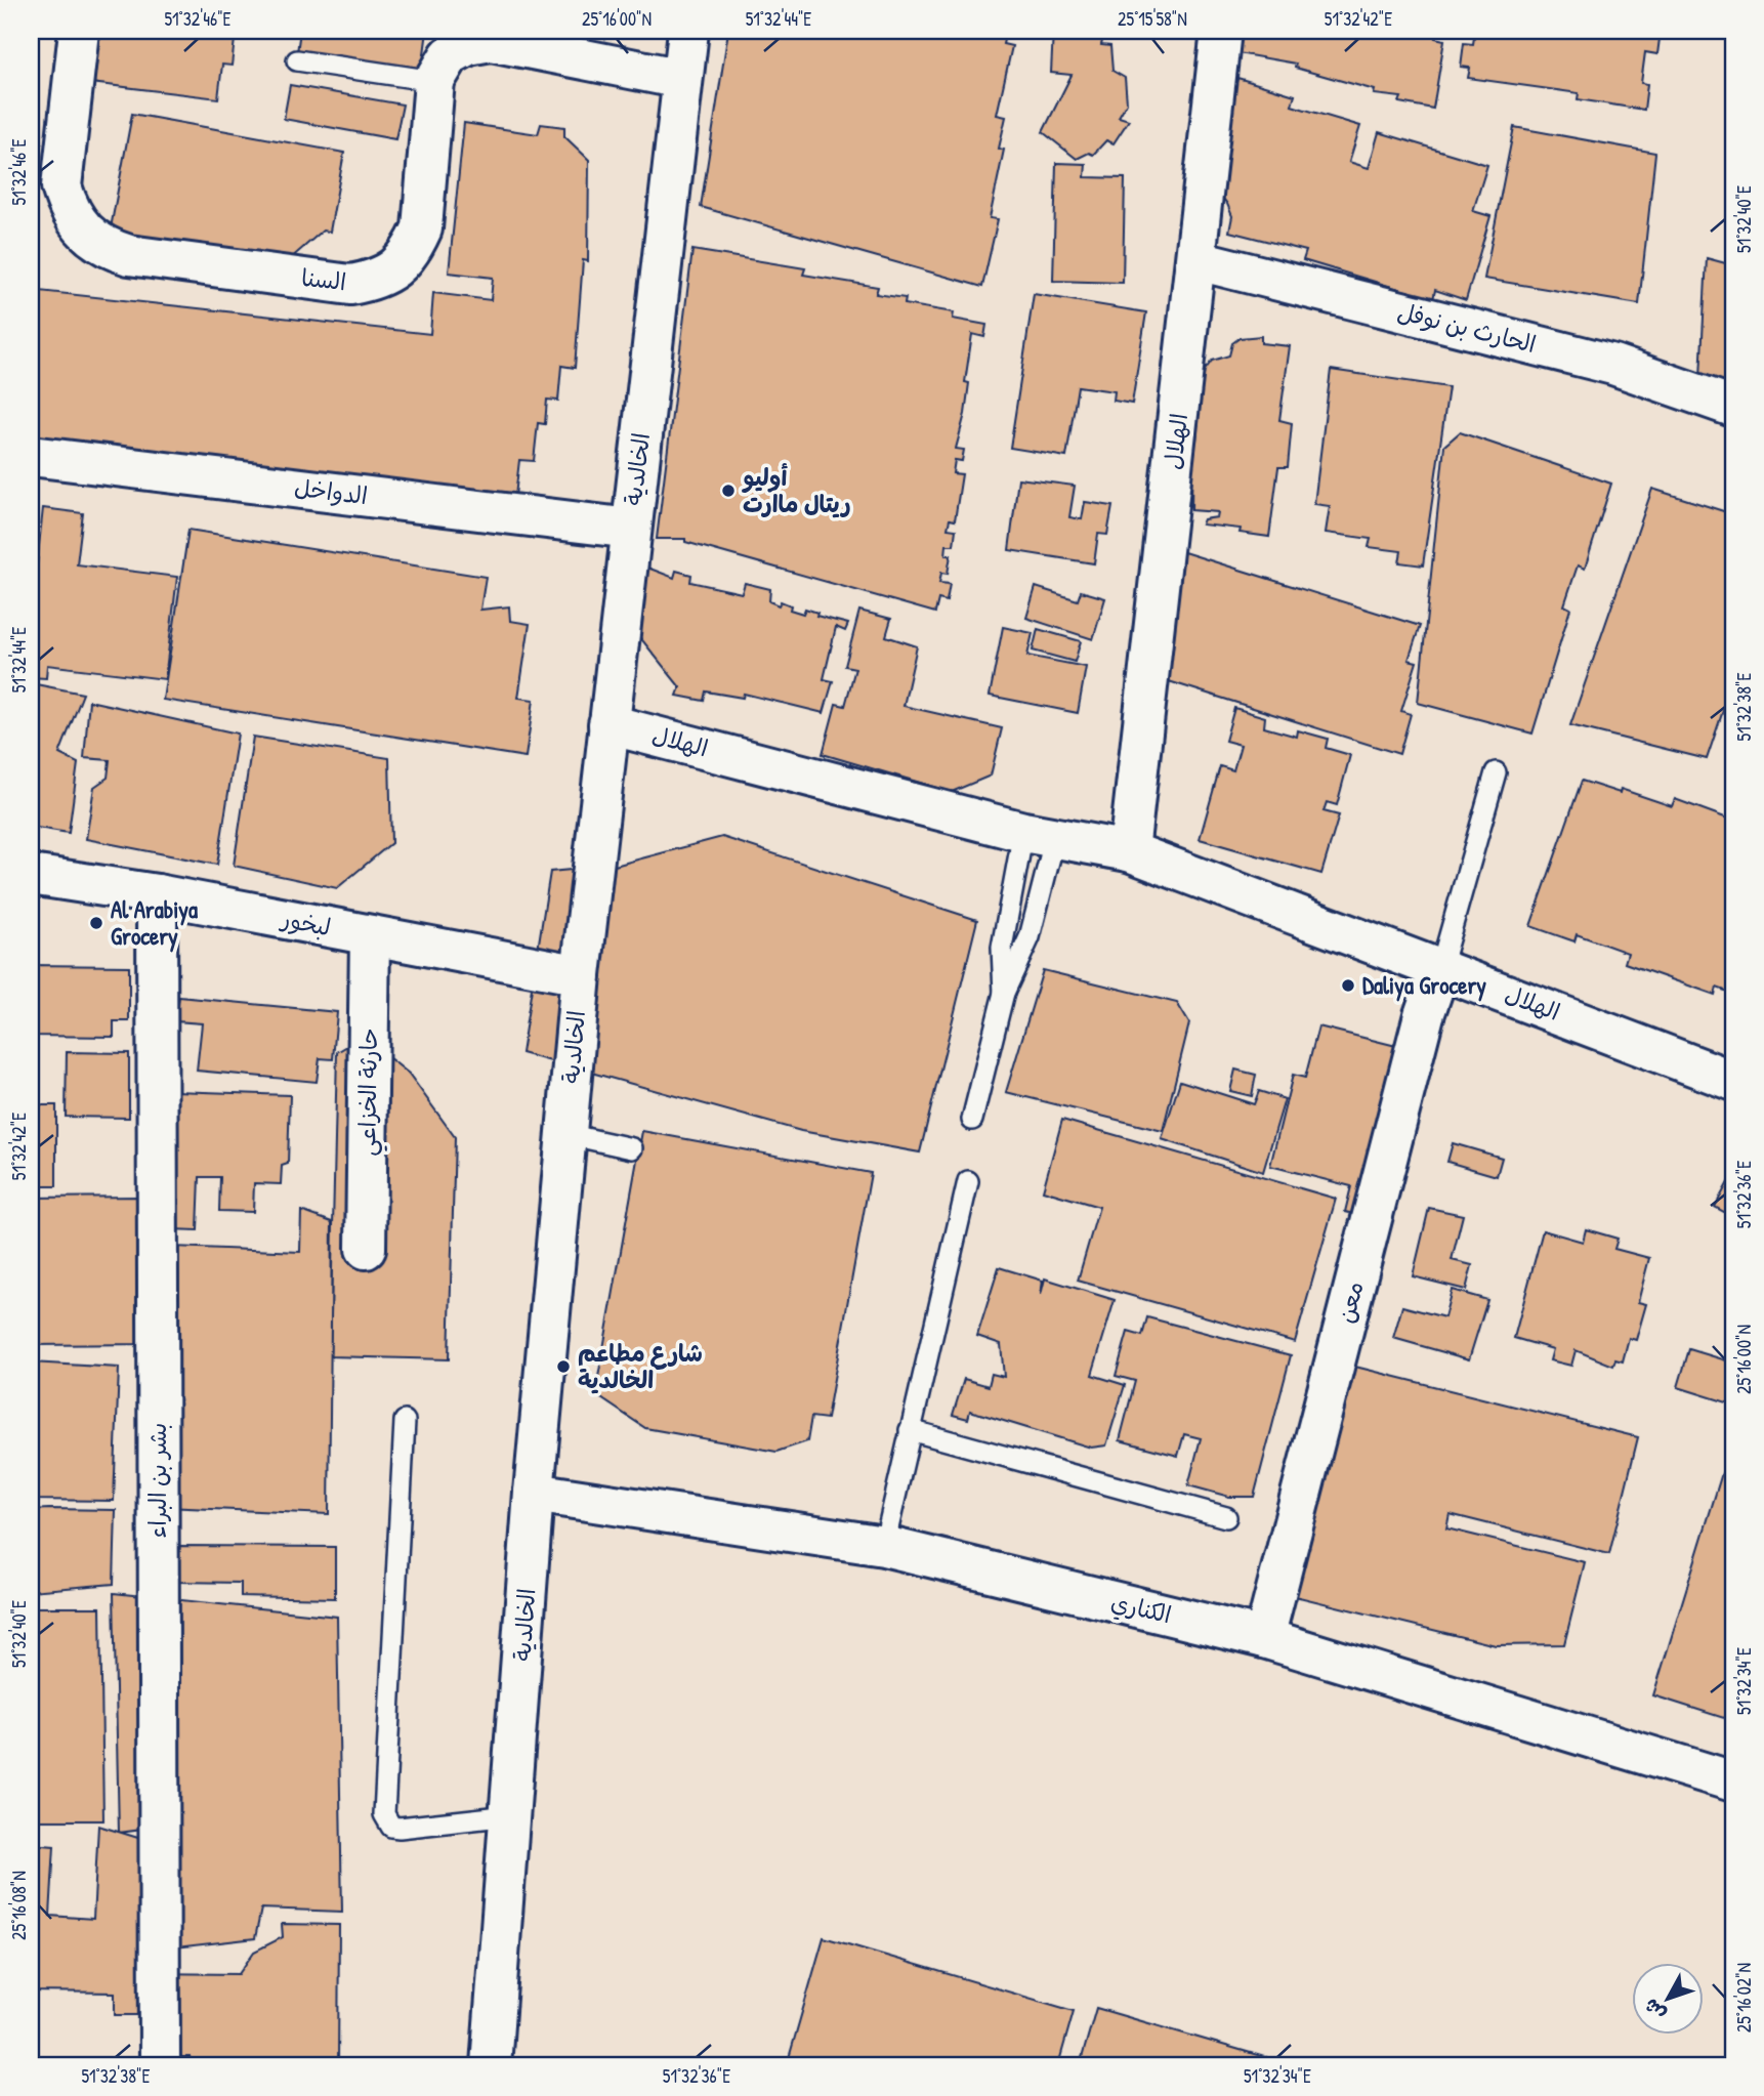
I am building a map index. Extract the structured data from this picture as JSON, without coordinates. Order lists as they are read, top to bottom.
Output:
{
  "streets": {
    "street": [
      "السنا",
      "الحارث بن نوفل",
      "الهلال",
      "الخالدية",
      "الدواخل",
      "لبخور",
      "حارثة الخزاعي",
      "معن",
      "بشر بن البراء",
      "الكناري"
    ]
  },
  "crossings": [
    ["الحارث بن نوفل", "الهلال"],
    ["الهلال", "الخالدية"],
    ["الهلال", "معن"],
    ["الخالدية", "الدواخل"],
    ["الخالدية", "لبخور"],
    ["الخالدية", "الكناري"],
    ["لبخور", "حارثة الخزاعي"],
    ["لبخور", "بشر بن البراء"],
    ["معن", "الكناري"]
  ],
  "places": [
    "أوليو ريتال ماارت",
    "Al Arabiya Grocery",
    "Daliya Grocery",
    "شارع مطاعم الخالدية"
  ],
  "north": "bottom left",
  "coordinates": [
    "51°32'46\"E",
    "25°16'00\"N",
    "51°32'44\"E",
    "25°15'58\"N",
    "51°32'42\"E",
    "51°32'40\"E",
    "51°32'38\"E",
    "51°32'36\"E",
    "51°32'34\"E",
    "25°16'08\"N",
    "25°16'02\"N"
  ]
}
